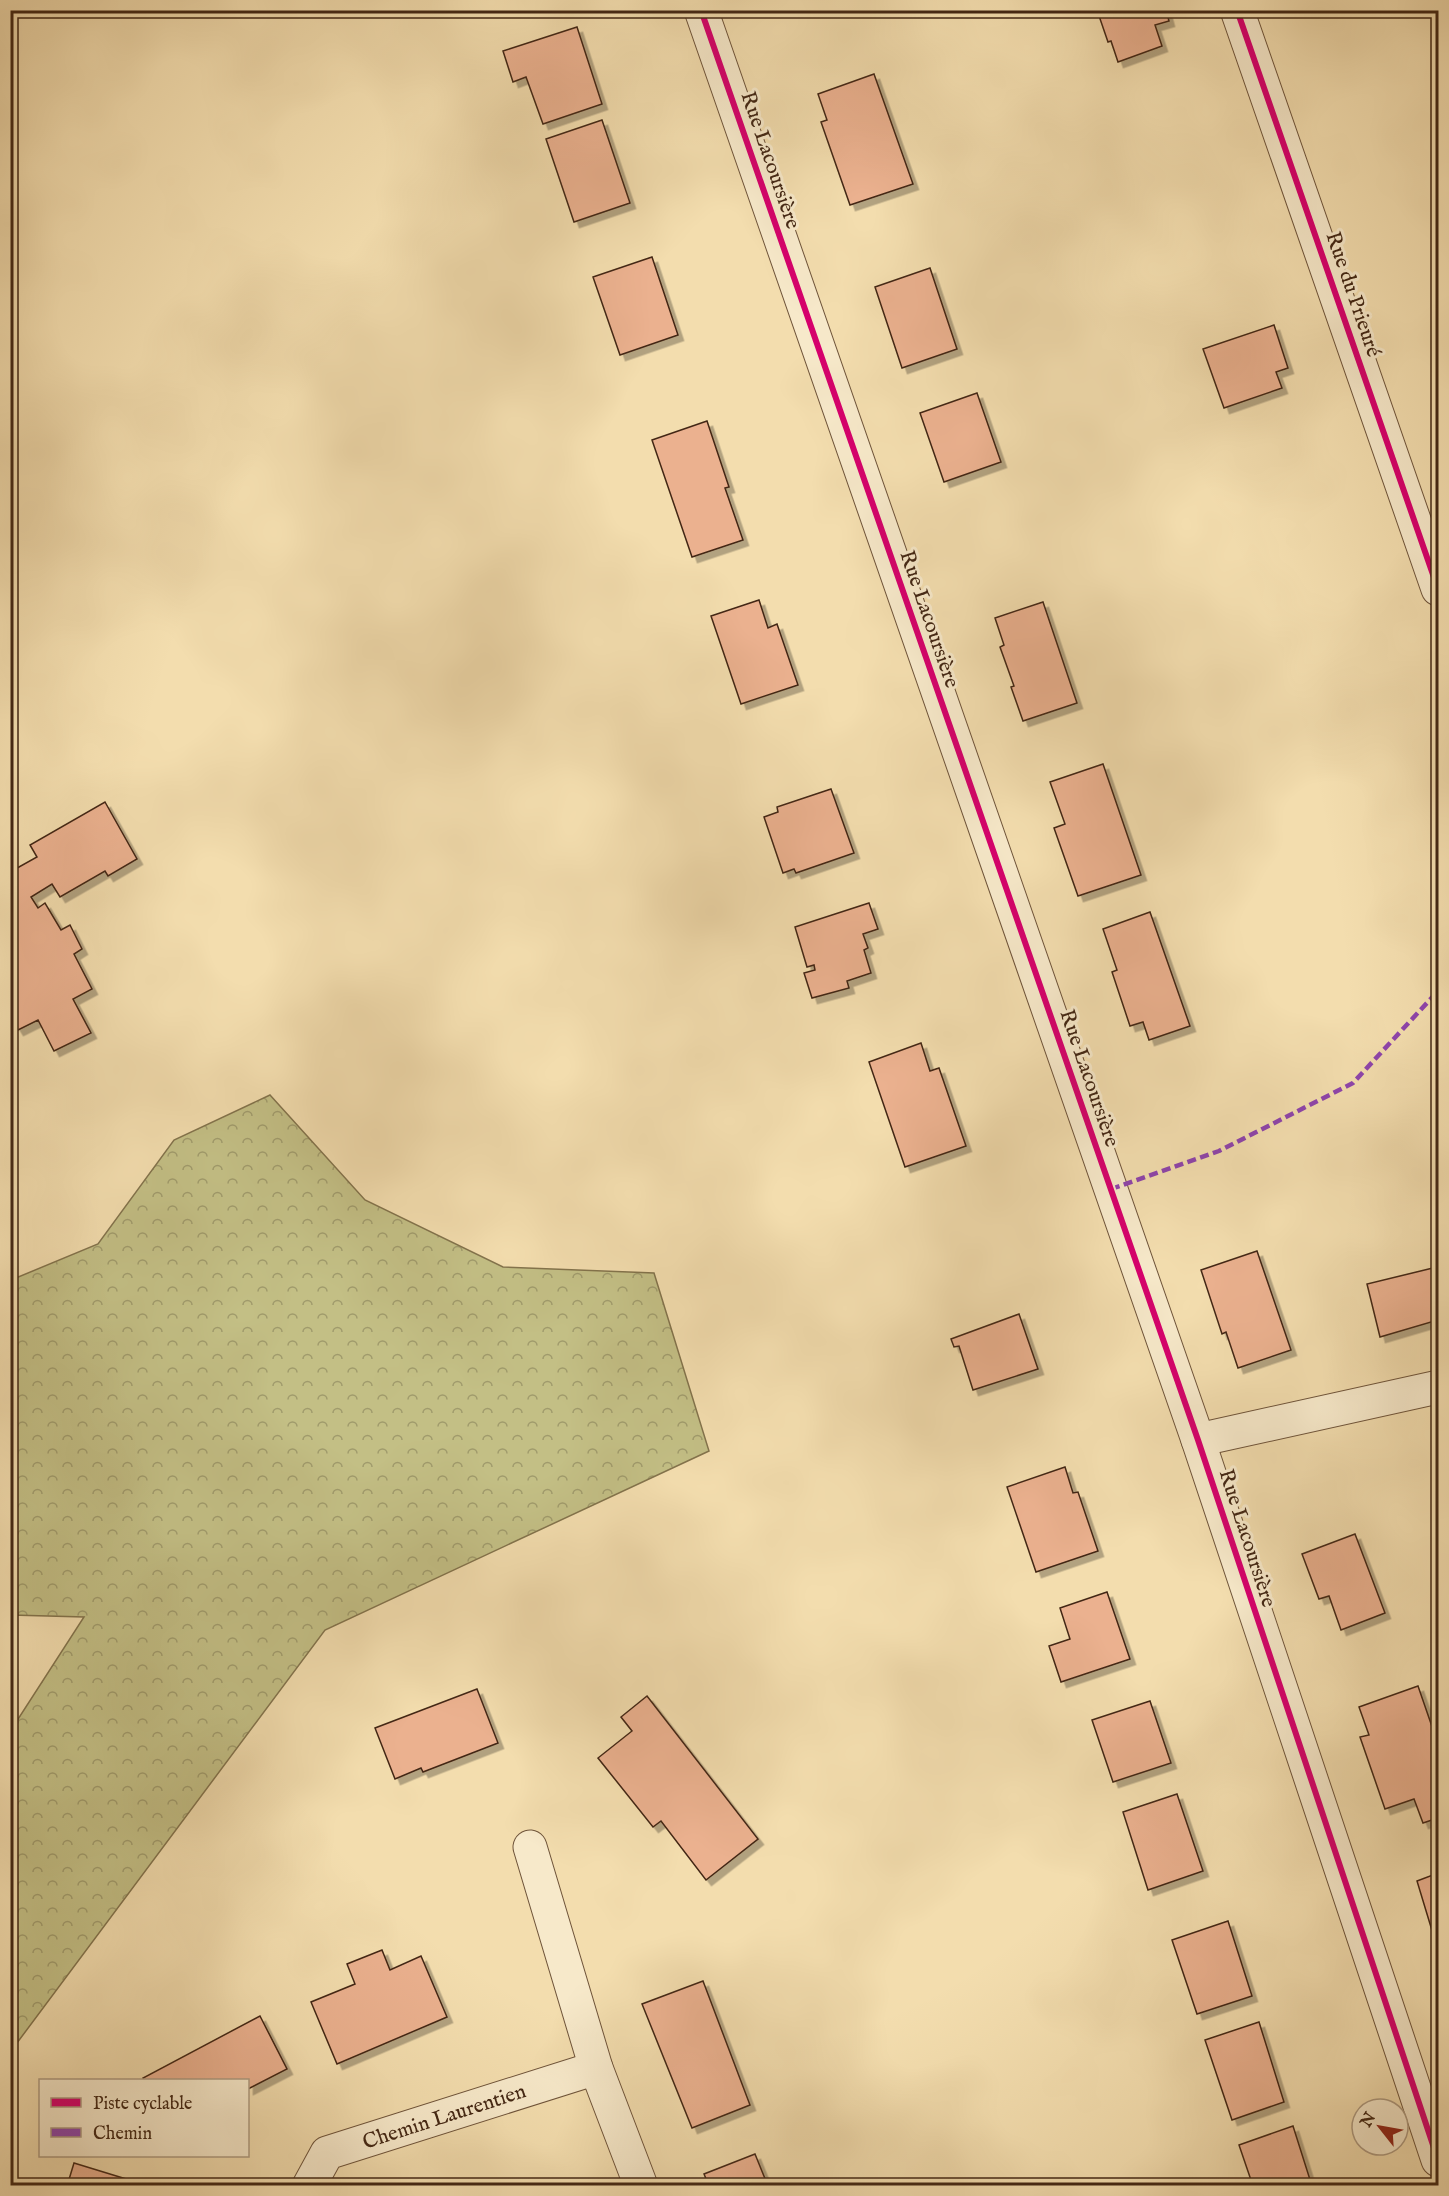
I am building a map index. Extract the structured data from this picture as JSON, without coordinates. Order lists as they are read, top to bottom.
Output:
{
  "streets": {
    "street": ["Rue Lacoursière", "Rue du Prieuré", "Chemin Laurentien"]
  },
  "legend": ["Piste cyclable", "Chemin"],
  "north": "top left"
}
